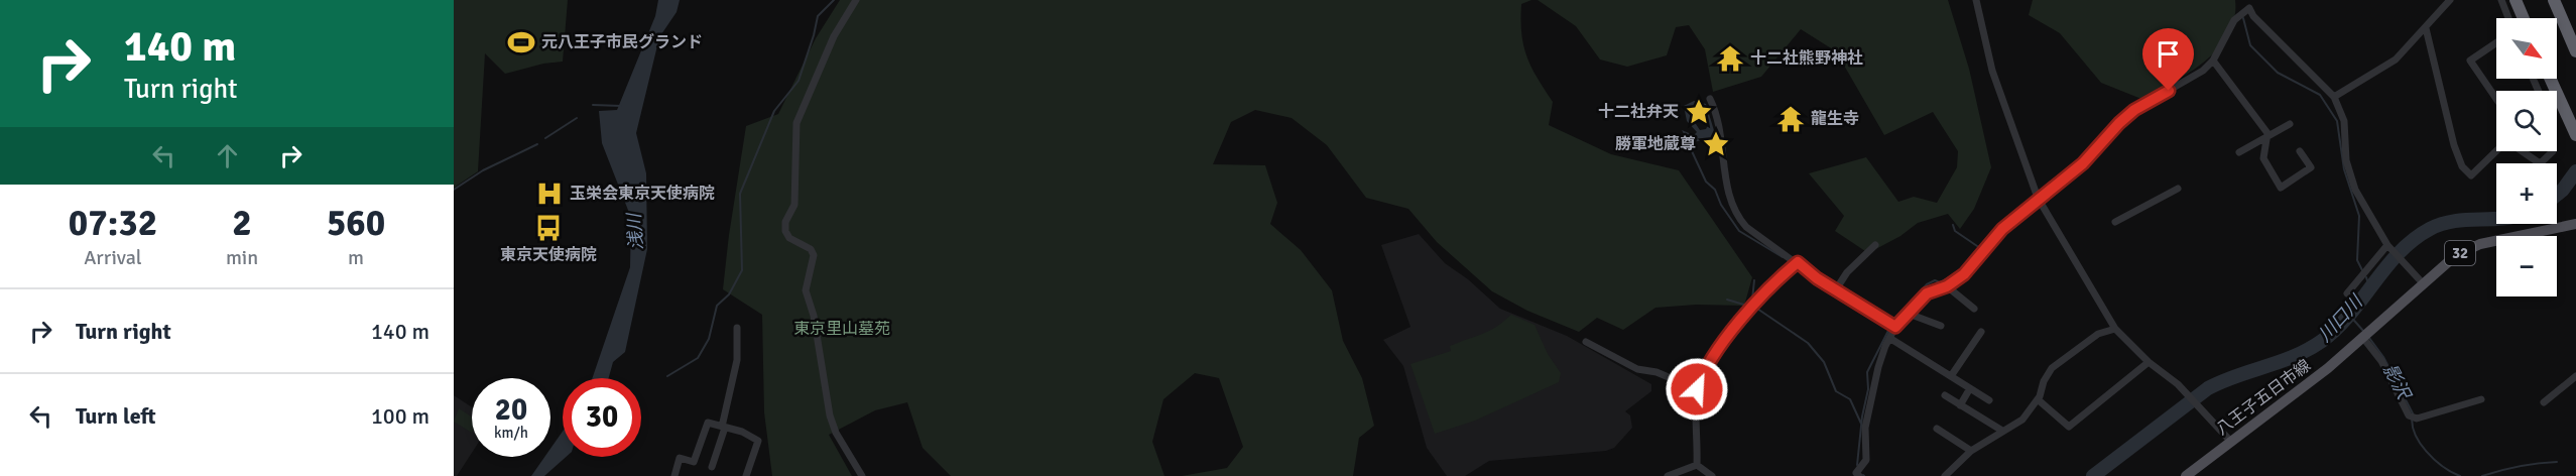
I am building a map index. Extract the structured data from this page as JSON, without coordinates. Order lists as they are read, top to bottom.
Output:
{
  "streets": {
    "main road": ["32", "八王子五日市線"]
  },
  "water": ["浅川", "川口川", "影沢"],
  "parks": ["東京里山墓苑"],
  "places": {
    "sports": ["元八王子市民グランド"],
    "temple": ["十二社熊野神社", "龍生寺"],
    "place": ["十二社弁天", "勝軍地蔵尊"],
    "hospital": ["玉栄会東京天使病院"],
    "bus stop": ["東京天使病院"]
  },
  "north": "bottom right",
  "page": {
    "turn": ["140 m", "Turn right"],
    "map_buttons": ["+", "−"],
    "eta": [
      "07:32",
      "Arrival",
      "2",
      "min",
      "560",
      "m"
    ],
    "list": [
      {
        "name": "Turn right",
        "value": "140 m"
      },
      {
        "name": "Turn left",
        "value": "100 m"
      }
    ],
    "speed": "20 km/h",
    "limit": "30"
  }
}
